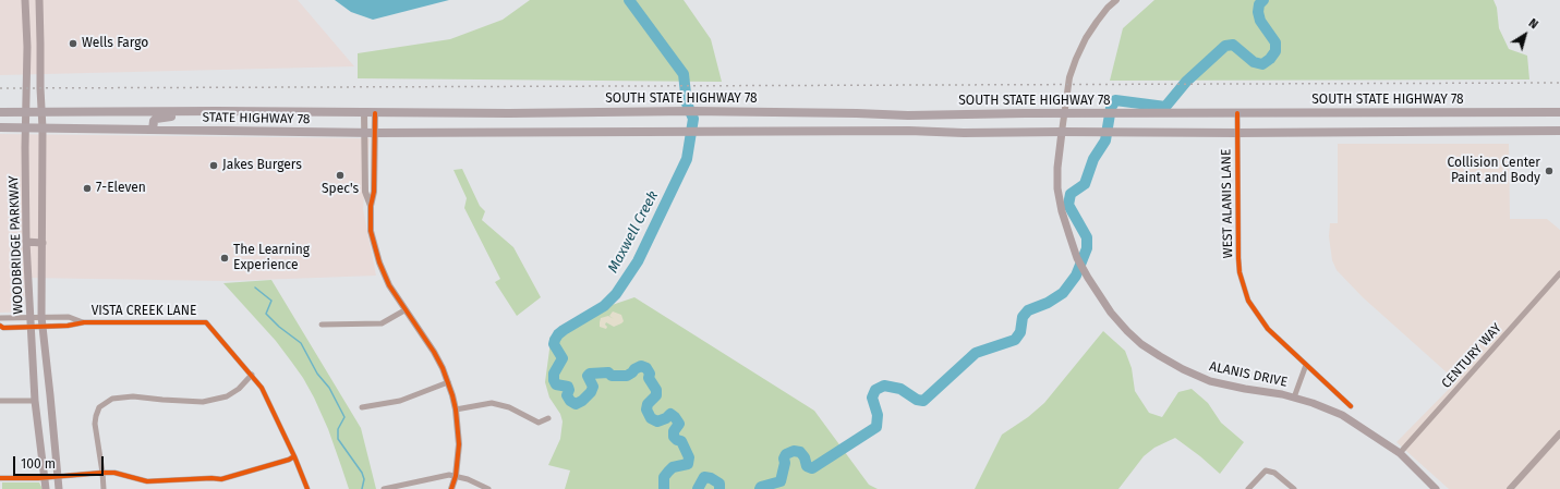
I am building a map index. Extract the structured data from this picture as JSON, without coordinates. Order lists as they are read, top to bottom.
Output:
{
  "streets": {
    "main road": [
      "SOUTH STATE HIGHWAY 78",
      "STATE HIGHWAY 78",
      "WOODBRIDGE PARKWAY",
      "ALANIS DRIVE"
    ],
    "street": ["WEST ALANIS LANE", "VISTA CREEK LANE", "CENTURY WAY"]
  },
  "crossings": [
    ["SOUTH STATE HIGHWAY 78", "STATE HIGHWAY 78"],
    ["SOUTH STATE HIGHWAY 78", "WEST ALANIS LANE"],
    ["STATE HIGHWAY 78", "WOODBRIDGE PARKWAY"],
    ["STATE HIGHWAY 78", "ALANIS DRIVE"],
    ["WOODBRIDGE PARKWAY", "VISTA CREEK LANE"],
    ["CENTURY WAY", "ALANIS DRIVE"]
  ],
  "water": ["Maxwell Creek"],
  "places": [
    "Wells Fargo",
    "Jakes Burgers",
    "Collision Center Paint and Body",
    "Spec's",
    "7-Eleven",
    "The Learning Experience"
  ],
  "scale_bar": "100 m",
  "north": "top right"
}
